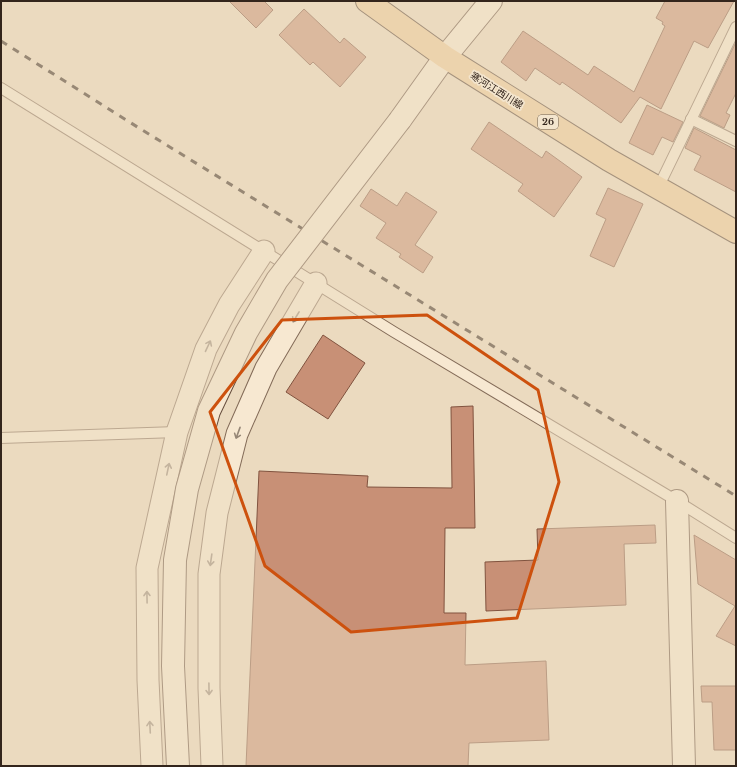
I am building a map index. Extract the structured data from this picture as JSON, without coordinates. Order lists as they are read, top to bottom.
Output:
{
  "streets": {
    "main road": ["寒河江西川線", "26"]
  }
}
